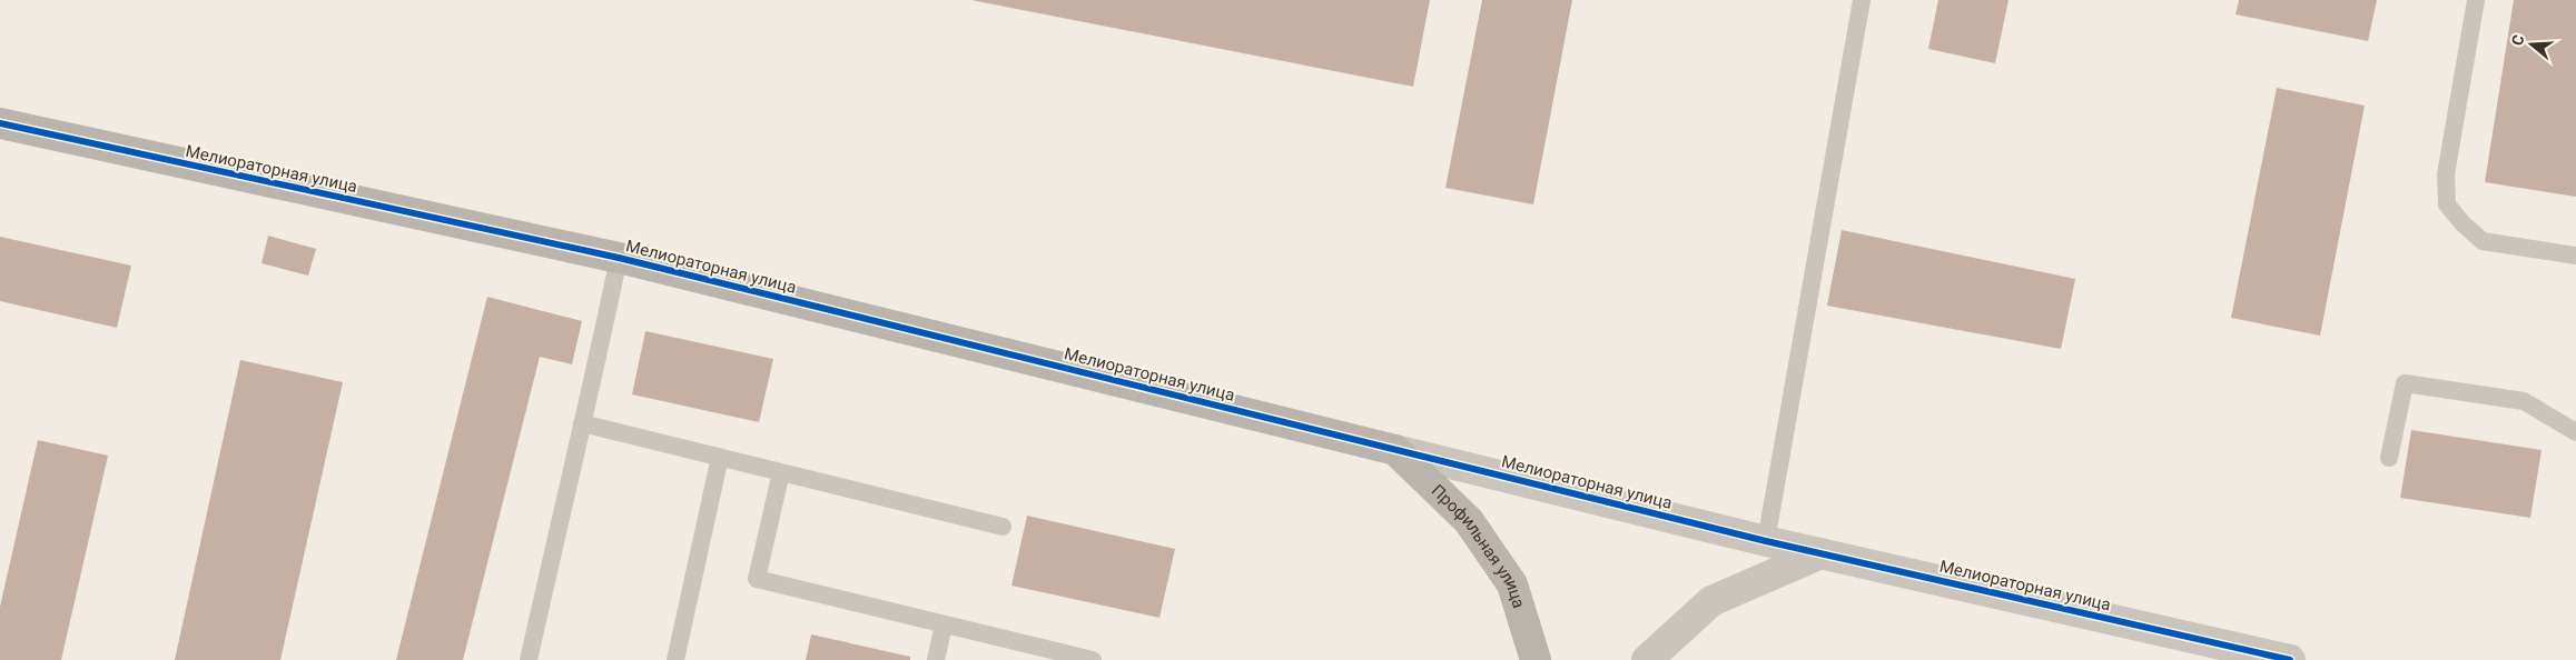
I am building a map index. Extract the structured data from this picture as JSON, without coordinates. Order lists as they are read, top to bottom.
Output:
{
  "streets": {
    "street": ["Мелиораторная улица", "Профильная улица"]
  },
  "crossings": [
    ["Мелиораторная улица", "Профильная улица"]
  ],
  "north": "left"
}
